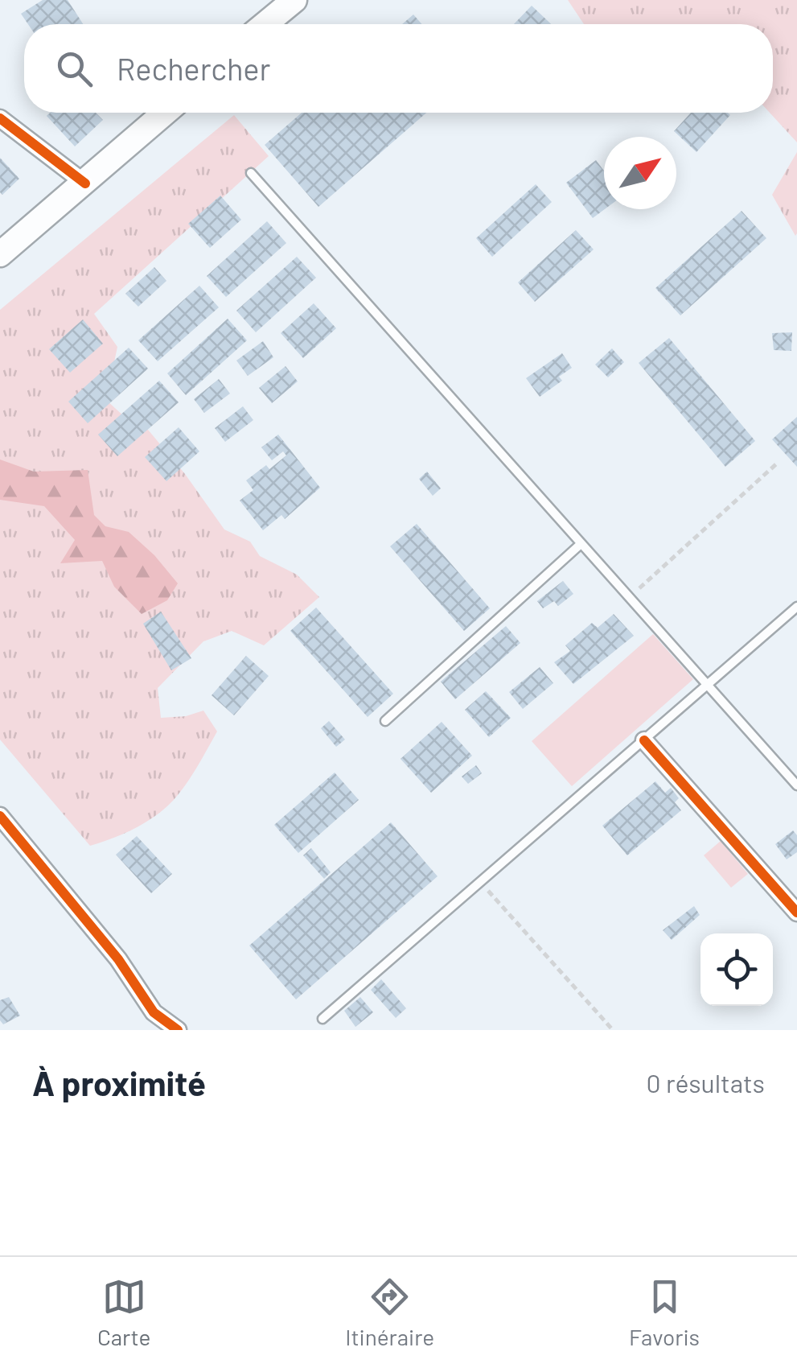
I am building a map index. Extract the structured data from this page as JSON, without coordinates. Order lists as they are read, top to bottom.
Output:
{
  "north": "top right",
  "page": {
    "search": "Rechercher",
    "heading": ["À proximité", "0 résultats"],
    "nav": ["Carte", "Itinéraire", "Favoris"]
  }
}
